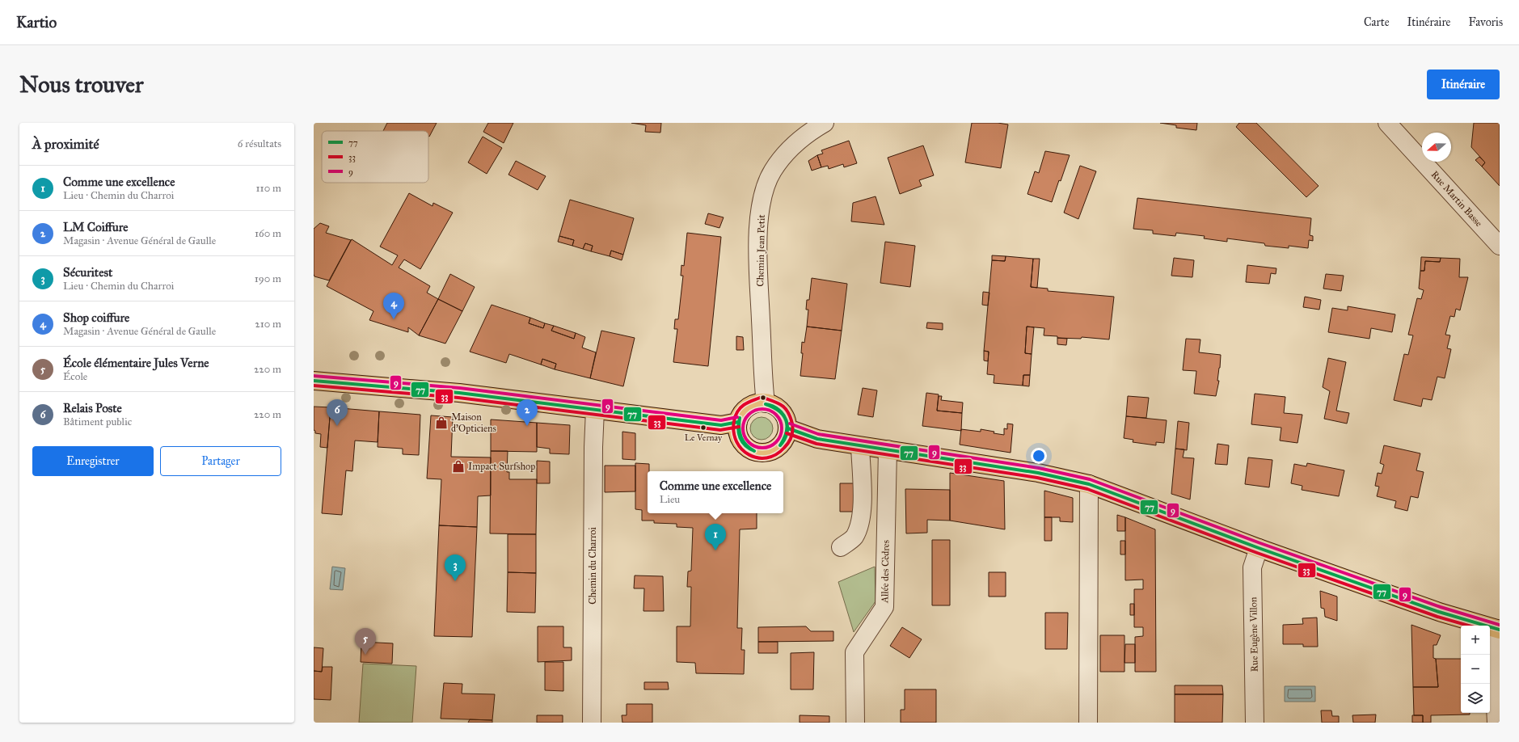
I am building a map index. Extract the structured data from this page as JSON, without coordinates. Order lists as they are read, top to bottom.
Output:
{
  "streets": {
    "street": [
      "Rue Martin Basse",
      "Chemin Jean Petit",
      "Chemin du Charroi",
      "Allée des Cèdres",
      "Rue Eugène Villon"
    ]
  },
  "places": {
    "shop": ["Maison d'Opticiens", "Impact Surfshop"],
    "other": ["Le Vernay"]
  },
  "lines": ["transit line 9", "transit line 77", "transit line 33"],
  "legend": ["77", "33", "9"],
  "north": "left",
  "page": {
    "header": "Kartio",
    "nav": ["Carte", "Itinéraire", "Favoris"],
    "buttons": [
      "Itinéraire",
      ["Enregistrer", "Partager"]
    ],
    "title": "Nous trouver",
    "heading": ["À proximité", "6 résultats"],
    "list": [
      {
        "mark": "1",
        "name": "Comme une excellence",
        "note": "Lieu · Chemin du Charroi",
        "value": "110 m"
      },
      {
        "mark": "2",
        "name": "LM Coiffure",
        "note": "Magasin · Avenue Général de Gaulle",
        "value": "160 m"
      },
      {
        "mark": "3",
        "name": "Sécuritest",
        "note": "Lieu · Chemin du Charroi",
        "value": "190 m"
      },
      {
        "mark": "4",
        "name": "Shop coiffure",
        "note": "Magasin · Avenue Général de Gaulle",
        "value": "210 m"
      },
      {
        "mark": "5",
        "name": "École élémentaire Jules Verne",
        "note": "École",
        "value": "220 m"
      },
      {
        "mark": "6",
        "name": "Relais Poste",
        "note": "Bâtiment public",
        "value": "220 m"
      }
    ],
    "pins": [
      "4",
      "2",
      "6",
      "1",
      "3",
      "5"
    ],
    "popup": ["Comme une excellence", "Lieu"],
    "map_buttons": ["+", "−"]
  }
}
